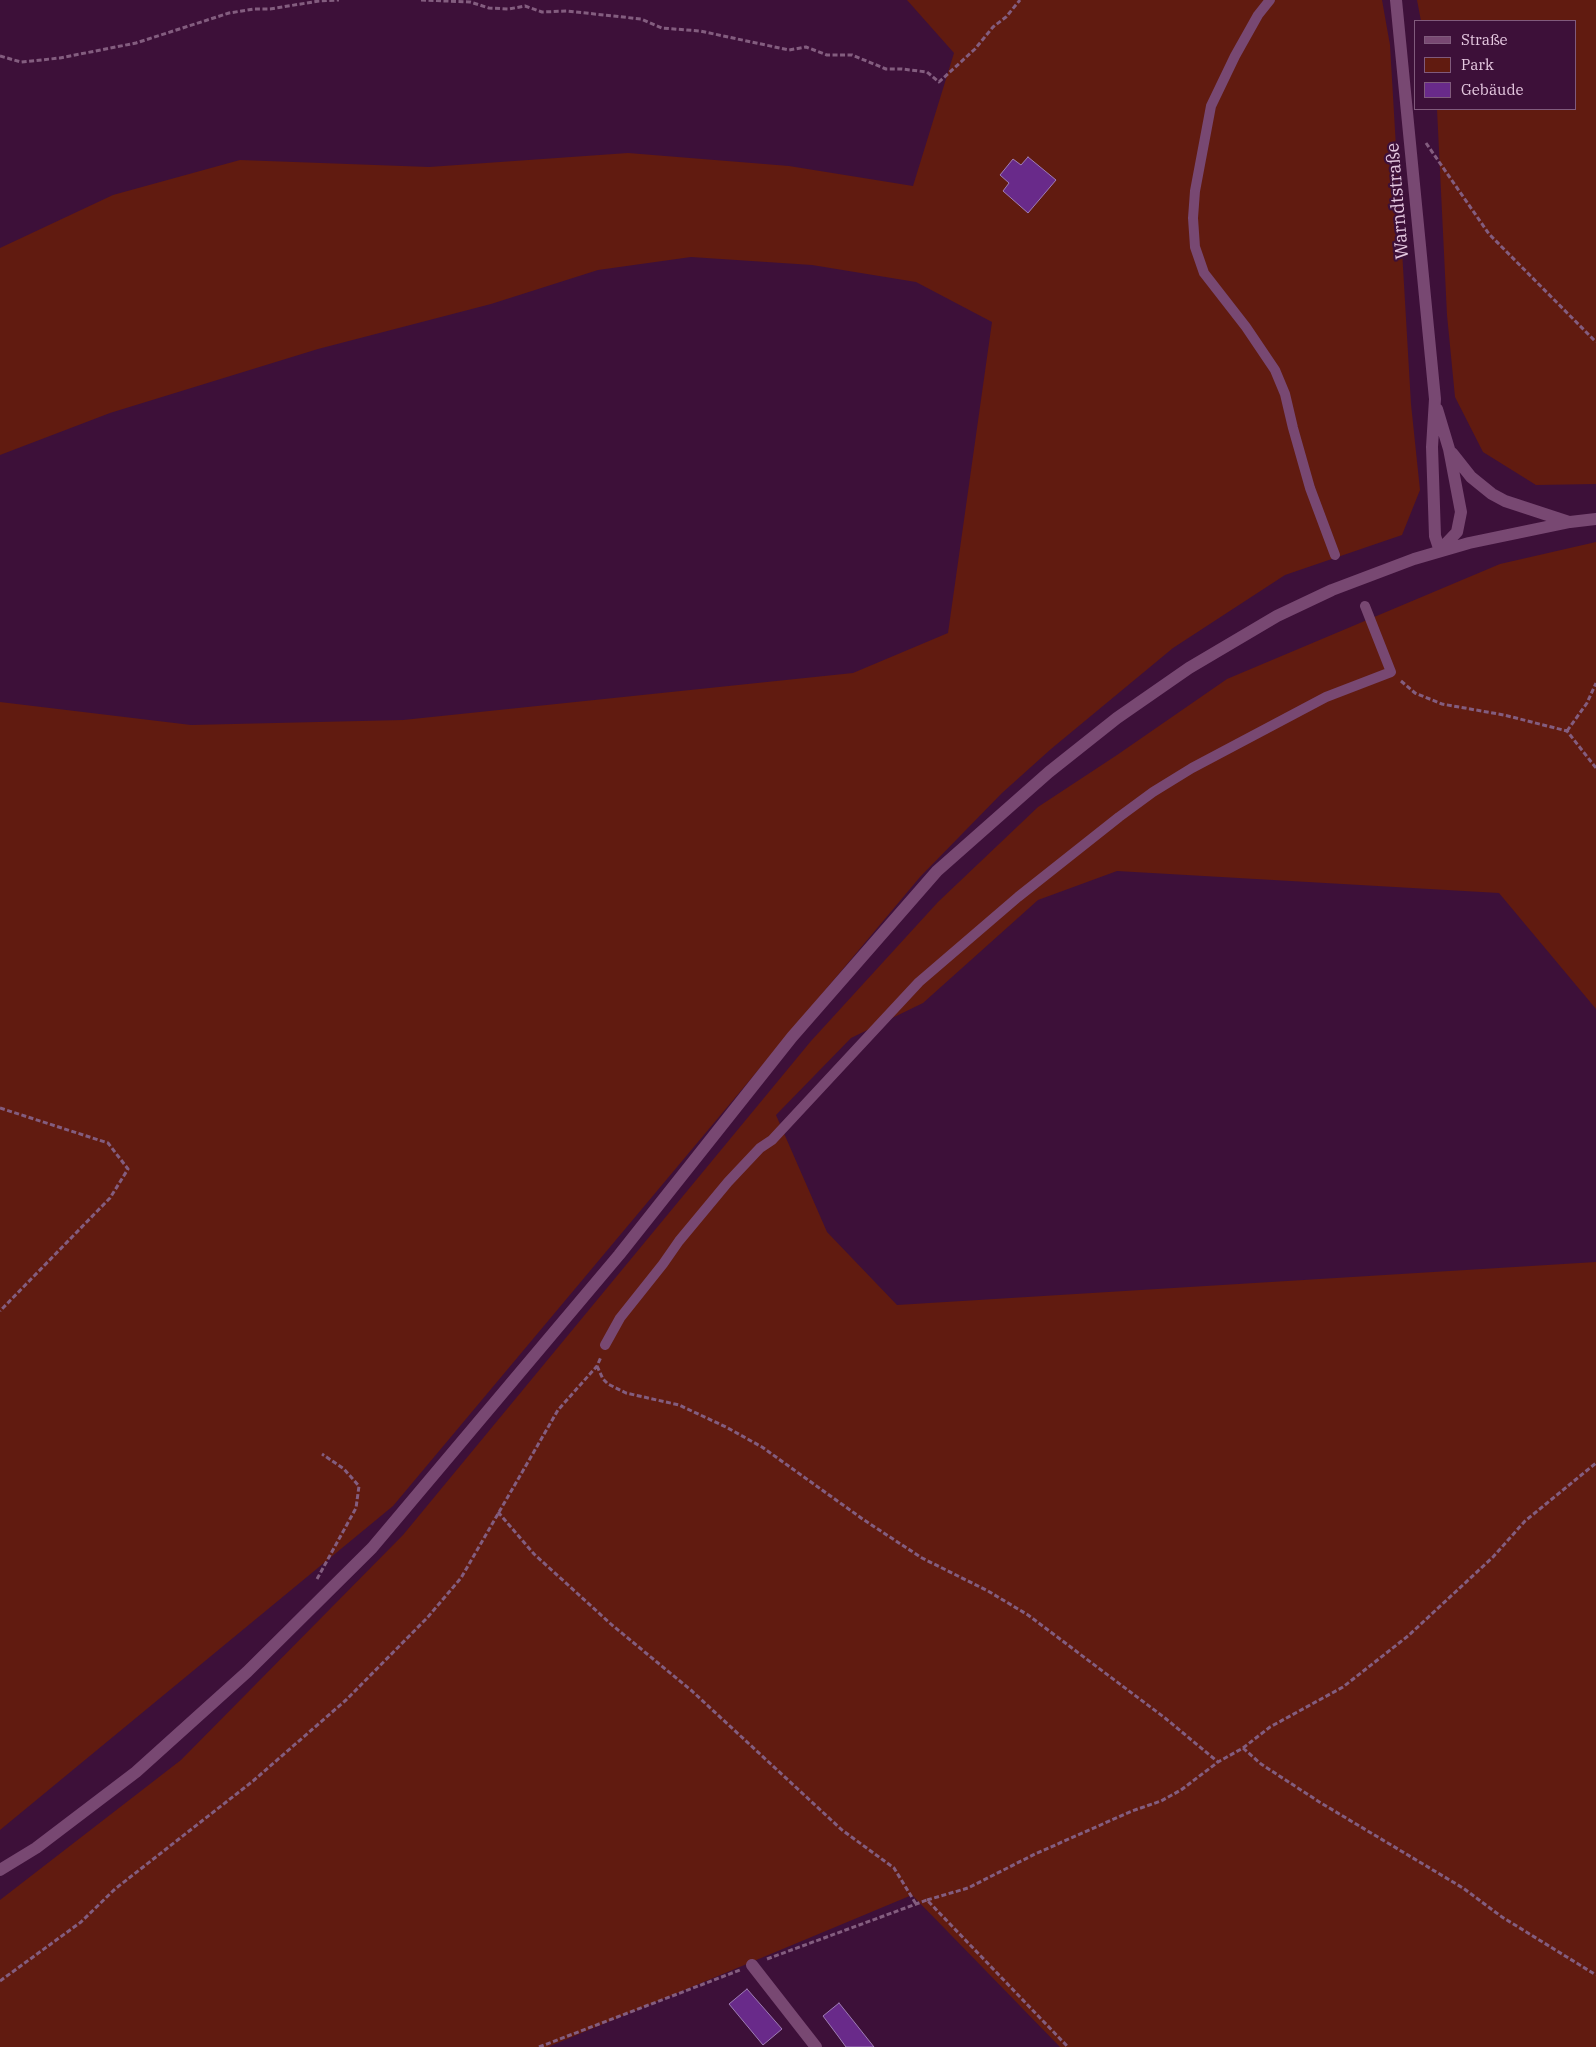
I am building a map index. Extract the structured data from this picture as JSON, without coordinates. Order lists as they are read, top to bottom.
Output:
{
  "streets": {
    "main road": ["Warndtstraße"]
  },
  "legend": ["Straße", "Park", "Gebäude"]
}
